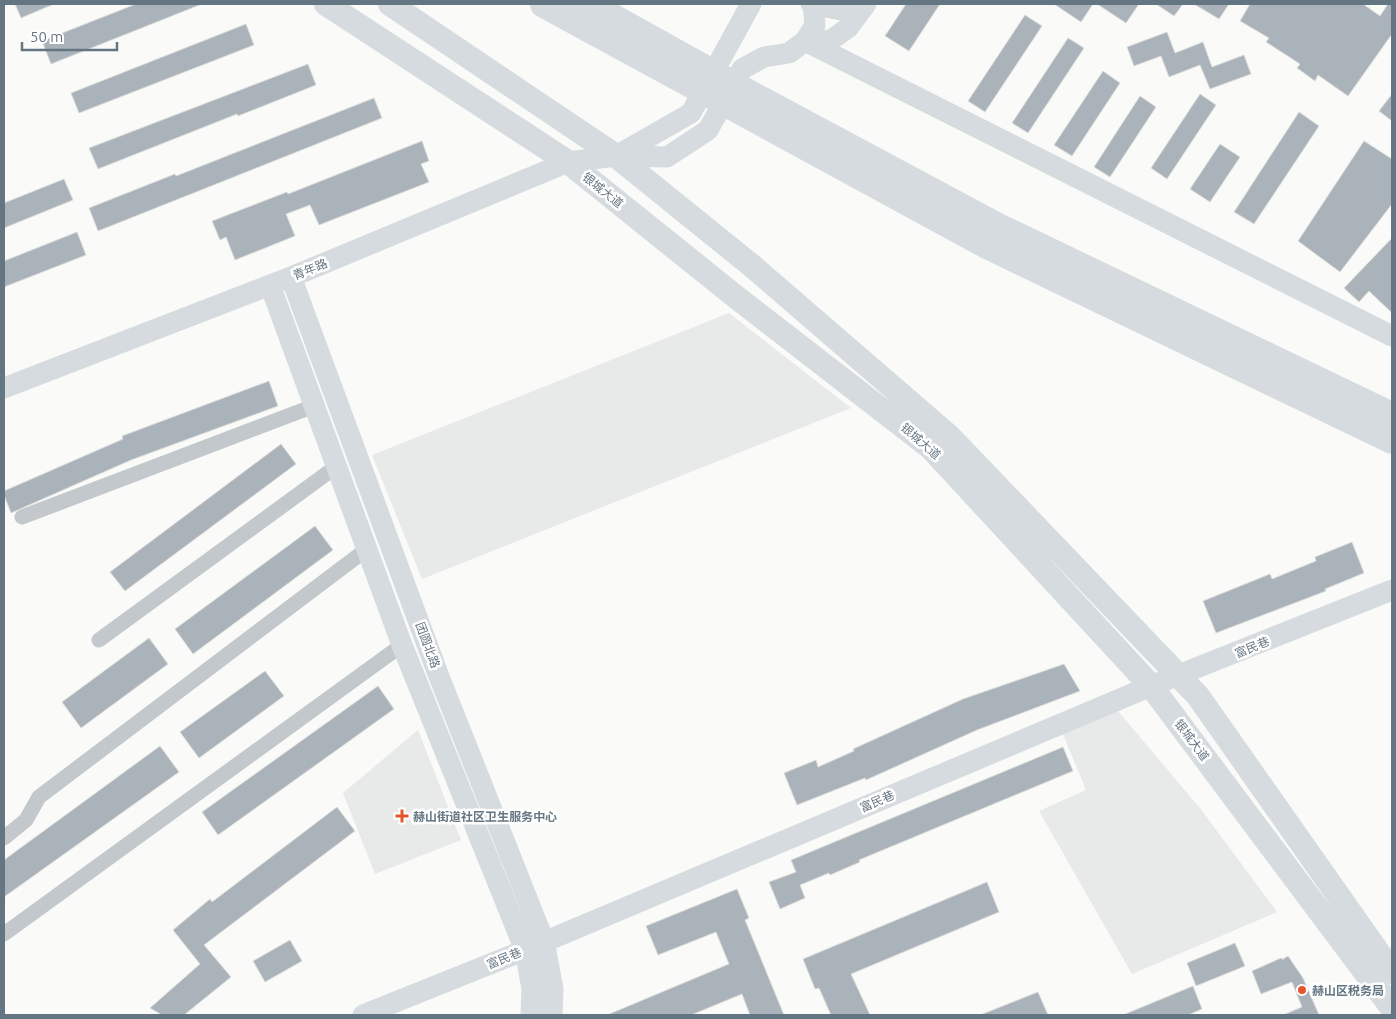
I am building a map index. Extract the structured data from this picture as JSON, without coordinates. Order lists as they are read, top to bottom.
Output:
{
  "streets": {
    "main road": ["银城大道"],
    "street": ["青年路", "团圆北路", "富民巷"]
  },
  "crossings": [
    ["银城大道", "青年路"],
    ["银城大道", "富民巷"],
    ["青年路", "团圆北路"],
    ["团圆北路", "富民巷"]
  ],
  "places": {
    "health": ["赫山街道社区卫生服务中心"],
    "other": ["赫山区税务局"]
  },
  "scale_bar": "50 m"
}
